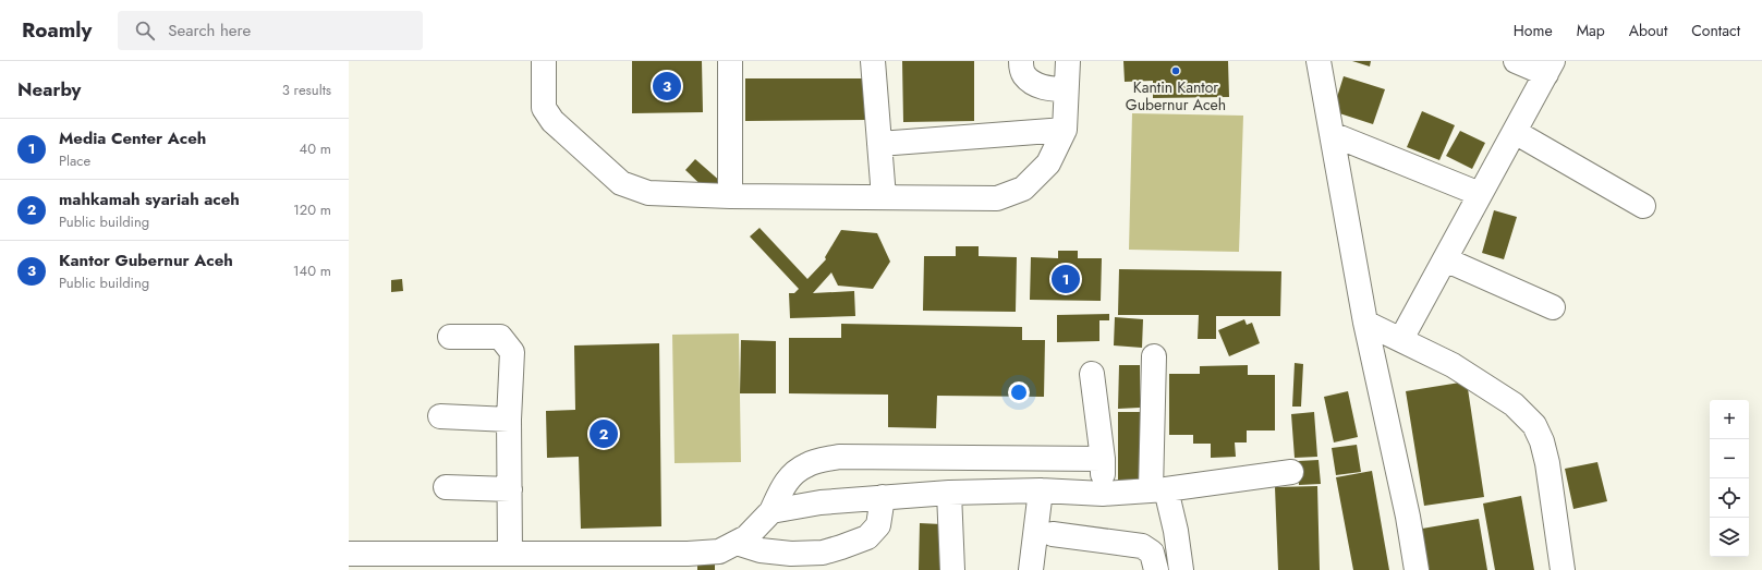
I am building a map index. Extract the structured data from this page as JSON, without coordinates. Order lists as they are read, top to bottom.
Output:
{
  "places": ["Kantin Kantor Gubernur Aceh"],
  "page": {
    "header": "Roamly",
    "search": "Search here",
    "nav": [
      "Home",
      "Map",
      "About",
      "Contact"
    ],
    "heading": ["Nearby", "3 results"],
    "pins": ["3", "1", "2"],
    "list": [
      {
        "mark": "1",
        "name": "Media Center Aceh",
        "note": "Place",
        "value": "40 m"
      },
      {
        "mark": "2",
        "name": "mahkamah syariah aceh",
        "note": "Public building",
        "value": "120 m"
      },
      {
        "mark": "3",
        "name": "Kantor Gubernur Aceh",
        "note": "Public building",
        "value": "140 m"
      }
    ],
    "map_buttons": ["+", "−"]
  }
}
